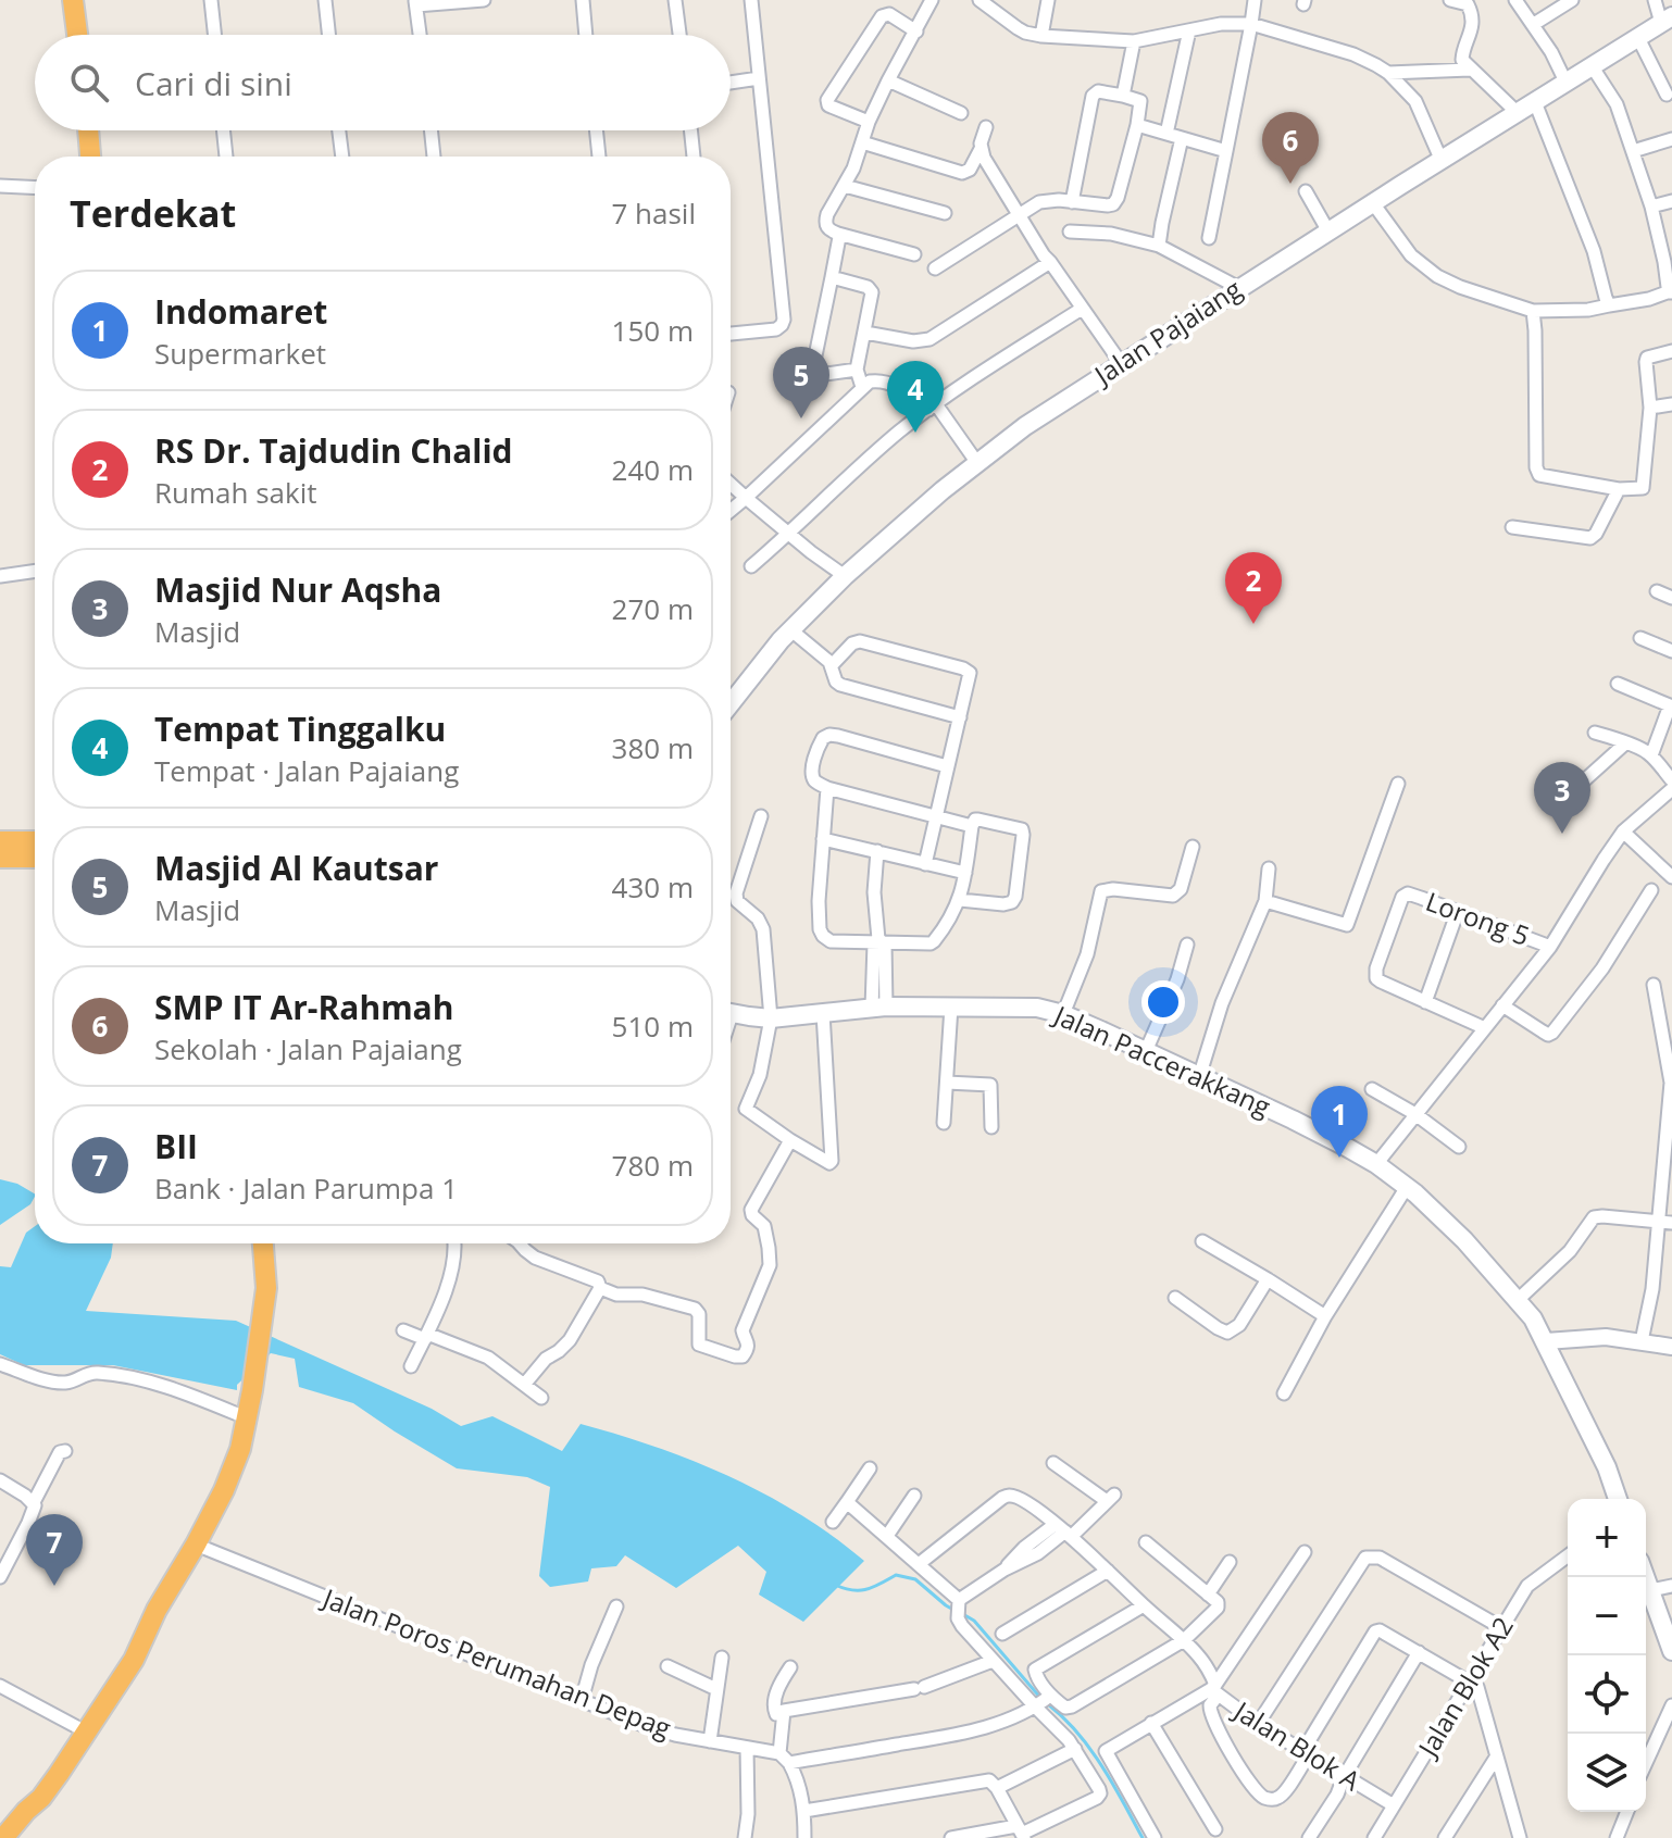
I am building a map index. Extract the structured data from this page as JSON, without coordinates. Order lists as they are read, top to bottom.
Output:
{
  "streets": {
    "main road": ["Jalan Pajaiang", "Jalan Paccerakkang"],
    "street": [
      "Lorong 5",
      "Jalan Poros Perumahan Depag",
      "Jalan Blok A2",
      "Jalan Blok A"
    ]
  },
  "crossings": [
    ["Jalan Blok A2", "Jalan Blok A"]
  ],
  "page": {
    "search": "Cari di sini",
    "pins": [
      "6",
      "5",
      "4",
      "2",
      "3",
      "1",
      "7"
    ],
    "heading": ["Terdekat", "7 hasil"],
    "list": [
      {
        "mark": "1",
        "name": "Indomaret",
        "note": "Supermarket",
        "value": "150 m"
      },
      {
        "mark": "2",
        "name": "RS Dr. Tajdudin Chalid",
        "note": "Rumah sakit",
        "value": "240 m"
      },
      {
        "mark": "3",
        "name": "Masjid Nur Aqsha",
        "note": "Masjid",
        "value": "270 m"
      },
      {
        "mark": "4",
        "name": "Tempat Tinggalku",
        "note": "Tempat · Jalan Pajaiang",
        "value": "380 m"
      },
      {
        "mark": "5",
        "name": "Masjid Al Kautsar",
        "note": "Masjid",
        "value": "430 m"
      },
      {
        "mark": "6",
        "name": "SMP IT Ar-Rahmah",
        "note": "Sekolah · Jalan Pajaiang",
        "value": "510 m"
      },
      {
        "mark": "7",
        "name": "BII",
        "note": "Bank · Jalan Parumpa 1",
        "value": "780 m"
      }
    ],
    "map_buttons": ["+", "−"]
  }
}
